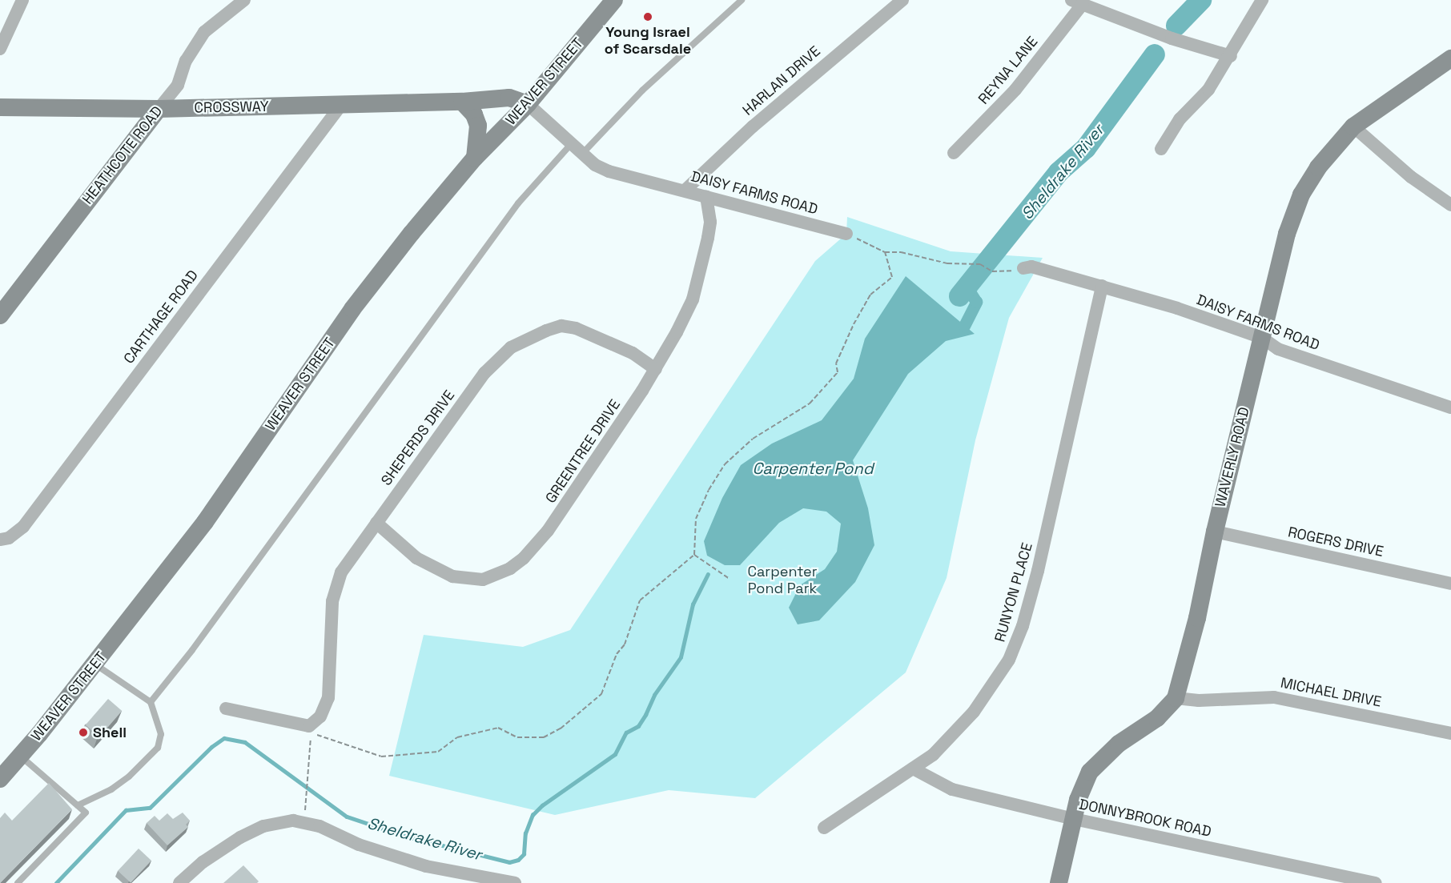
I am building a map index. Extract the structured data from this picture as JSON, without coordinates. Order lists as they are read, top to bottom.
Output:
{
  "streets": {
    "street": [
      "REYNA LANE",
      "HARLAN DRIVE",
      "WEAVER STREET",
      "CROSSWAY",
      "HEATHCOTE ROAD",
      "DAISY FARMS ROAD",
      "CARTHAGE ROAD",
      "SHEPERDS DRIVE",
      "GREENTREE DRIVE",
      "WAVERLY ROAD",
      "ROGERS DRIVE",
      "RUNYON PLACE",
      "MICHAEL DRIVE",
      "DONNYBROOK ROAD"
    ]
  },
  "crossings": [
    ["HARLAN DRIVE", "DAISY FARMS ROAD"],
    ["WEAVER STREET", "CROSSWAY"],
    ["WEAVER STREET", "DAISY FARMS ROAD"],
    ["CROSSWAY", "HEATHCOTE ROAD"],
    ["CROSSWAY", "DAISY FARMS ROAD"],
    ["CROSSWAY", "CARTHAGE ROAD"],
    ["DAISY FARMS ROAD", "GREENTREE DRIVE"],
    ["DAISY FARMS ROAD", "WAVERLY ROAD"],
    ["DAISY FARMS ROAD", "RUNYON PLACE"],
    ["SHEPERDS DRIVE", "GREENTREE DRIVE"],
    ["WAVERLY ROAD", "ROGERS DRIVE"],
    ["WAVERLY ROAD", "MICHAEL DRIVE"],
    ["WAVERLY ROAD", "DONNYBROOK ROAD"],
    ["RUNYON PLACE", "DONNYBROOK ROAD"]
  ],
  "water": ["Sheldrake River", "Carpenter Pond"],
  "parks": ["Carpenter Pond Park"],
  "places": ["Young Israel of Scarsdale", "Shell"]
}
